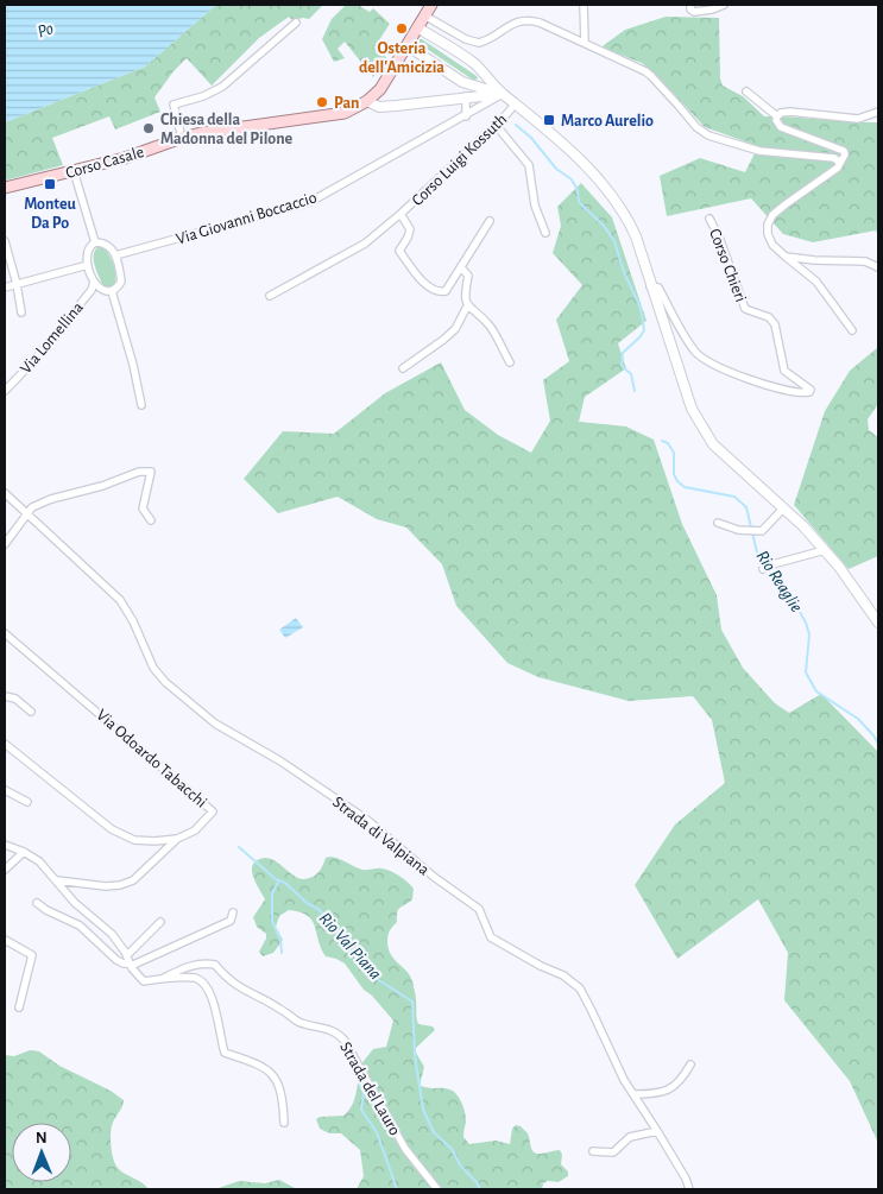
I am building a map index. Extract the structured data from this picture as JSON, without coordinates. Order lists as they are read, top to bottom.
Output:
{
  "streets": {
    "main road": ["Corso Casale", "Corso Chieri"],
    "street": [
      "Corso Luigi Kossuth",
      "Via Giovanni Boccaccio",
      "Via Lomellina",
      "Via Odoardo Tabacchi",
      "Strada di Valpiana",
      "Strada del Lauro"
    ]
  },
  "crossings": [
    ["Corso Luigi Kossuth", "Corso Chieri"],
    ["Via Giovanni Boccaccio", "Corso Chieri"],
    ["Via Giovanni Boccaccio", "Via Lomellina"]
  ],
  "water": ["Po", "Rio Reaglie", "Rio Val Piana"],
  "places": {
    "other": ["Osteria dell'Amicizia", "Pan", "Chiesa della Madonna del Pilone"],
    "transit": ["Marco Aurelio", "Monteu Da Po"]
  },
  "north": "top"
}
